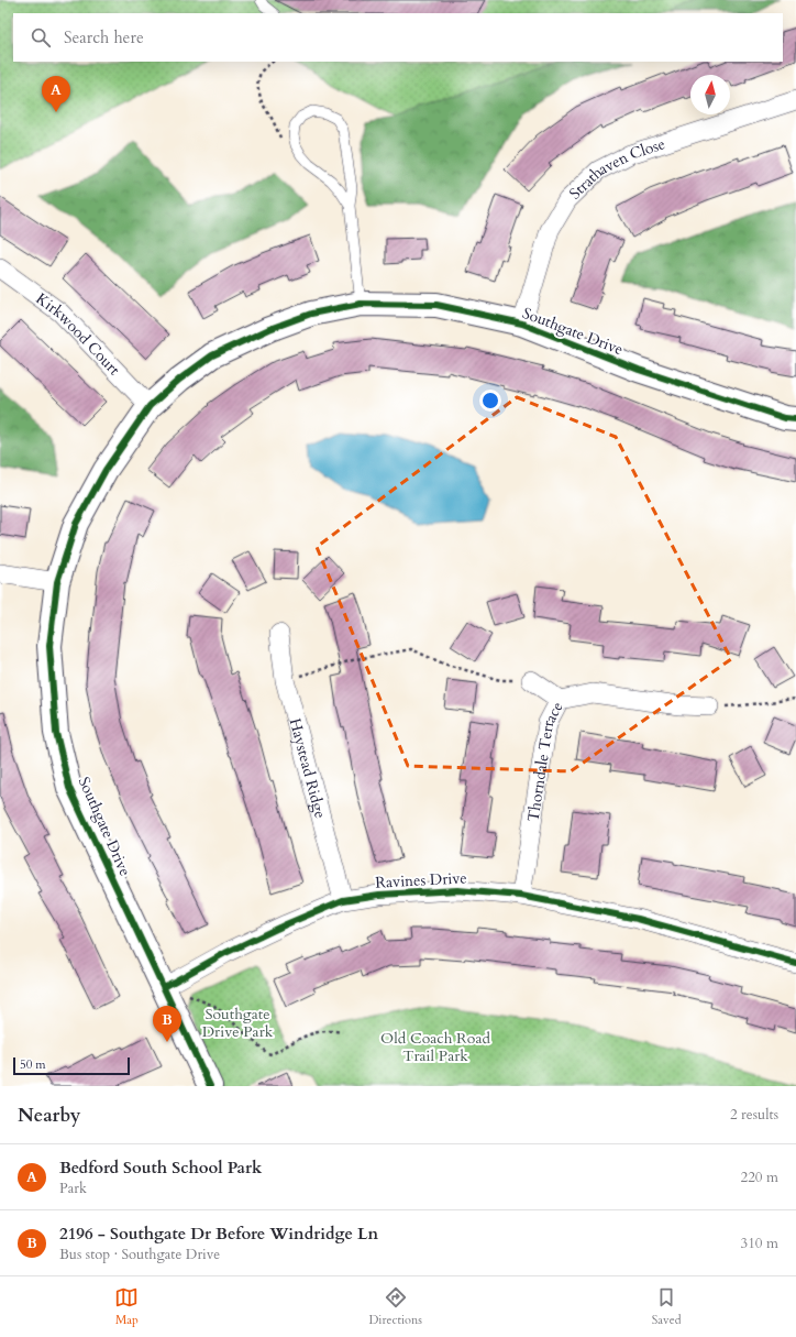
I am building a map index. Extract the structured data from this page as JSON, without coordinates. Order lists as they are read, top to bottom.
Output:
{
  "streets": {
    "street": [
      "Strathaven Close",
      "Southgate Drive",
      "Kirkwood Court",
      "Thorndale Terrace",
      "Haystead Ridge",
      "Ravines Drive"
    ]
  },
  "crossings": [
    ["Strathaven Close", "Southgate Drive"],
    ["Southgate Drive", "Kirkwood Court"],
    ["Southgate Drive", "Ravines Drive"],
    ["Thorndale Terrace", "Ravines Drive"],
    ["Haystead Ridge", "Ravines Drive"]
  ],
  "parks": ["Southgate Drive Park", "Old Coach Road Trail Park"],
  "scale_bar": "50 m",
  "north": "top",
  "page": {
    "search": "Search here",
    "pins": ["A", "B"],
    "scale": "50 m",
    "heading": ["Nearby", "2 results"],
    "list": [
      {
        "mark": "A",
        "name": "Bedford South School Park",
        "note": "Park",
        "value": "220 m"
      },
      {
        "mark": "B",
        "name": "2196 - Southgate Dr Before Windridge Ln",
        "note": "Bus stop · Southgate Drive",
        "value": "310 m"
      }
    ],
    "nav": ["Map", "Directions", "Saved"]
  }
}
